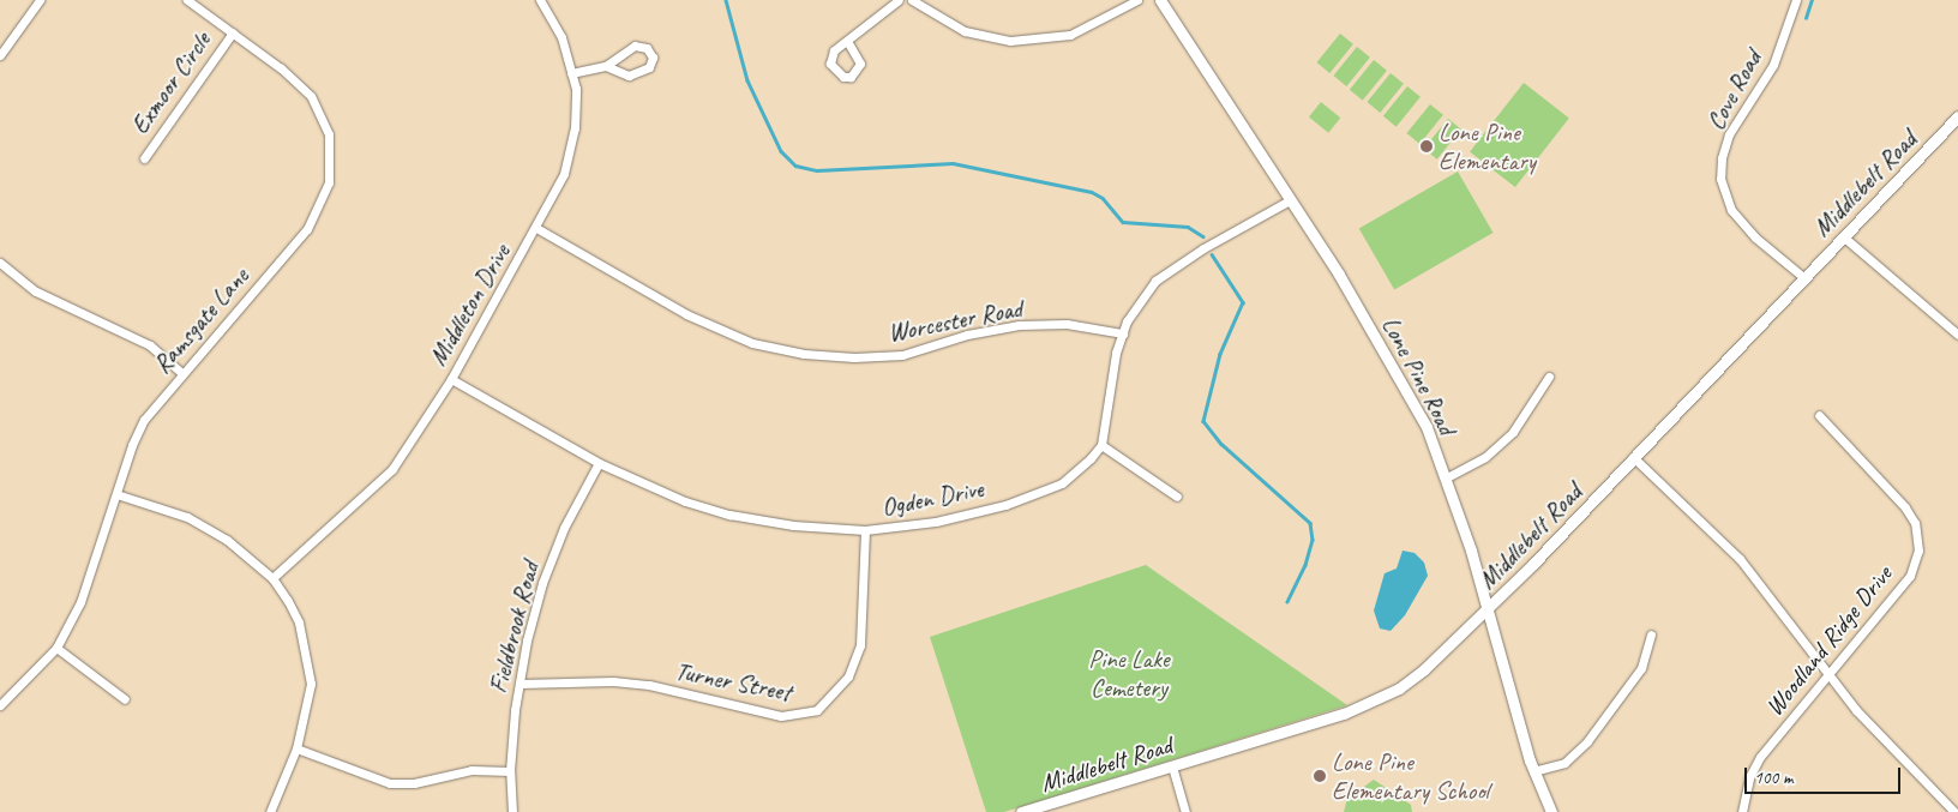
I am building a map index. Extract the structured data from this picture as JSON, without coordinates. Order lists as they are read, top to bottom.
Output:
{
  "streets": {
    "street": [
      "Exmoor Circle",
      "Cove Road",
      "Middlebelt Road",
      "Middleton Drive",
      "Ramsgate Lane",
      "Worcester Road",
      "Lone Pine Road",
      "Ogden Drive",
      "Fieldbrook Road",
      "Woodland Ridge Drive",
      "Turner Street"
    ]
  },
  "crossings": [
    ["Exmoor Circle", "Ramsgate Lane"],
    ["Cove Road", "Middlebelt Road"],
    ["Middlebelt Road", "Lone Pine Road"],
    ["Middleton Drive", "Worcester Road"],
    ["Middleton Drive", "Ogden Drive"],
    ["Ogden Drive", "Fieldbrook Road"],
    ["Ogden Drive", "Turner Street"],
    ["Fieldbrook Road", "Turner Street"]
  ],
  "parks": ["Pine Lake Cemetery"],
  "places": ["Lone Pine Elementary", "Lone Pine Elementary School"],
  "scale_bar": "100 m"
}
